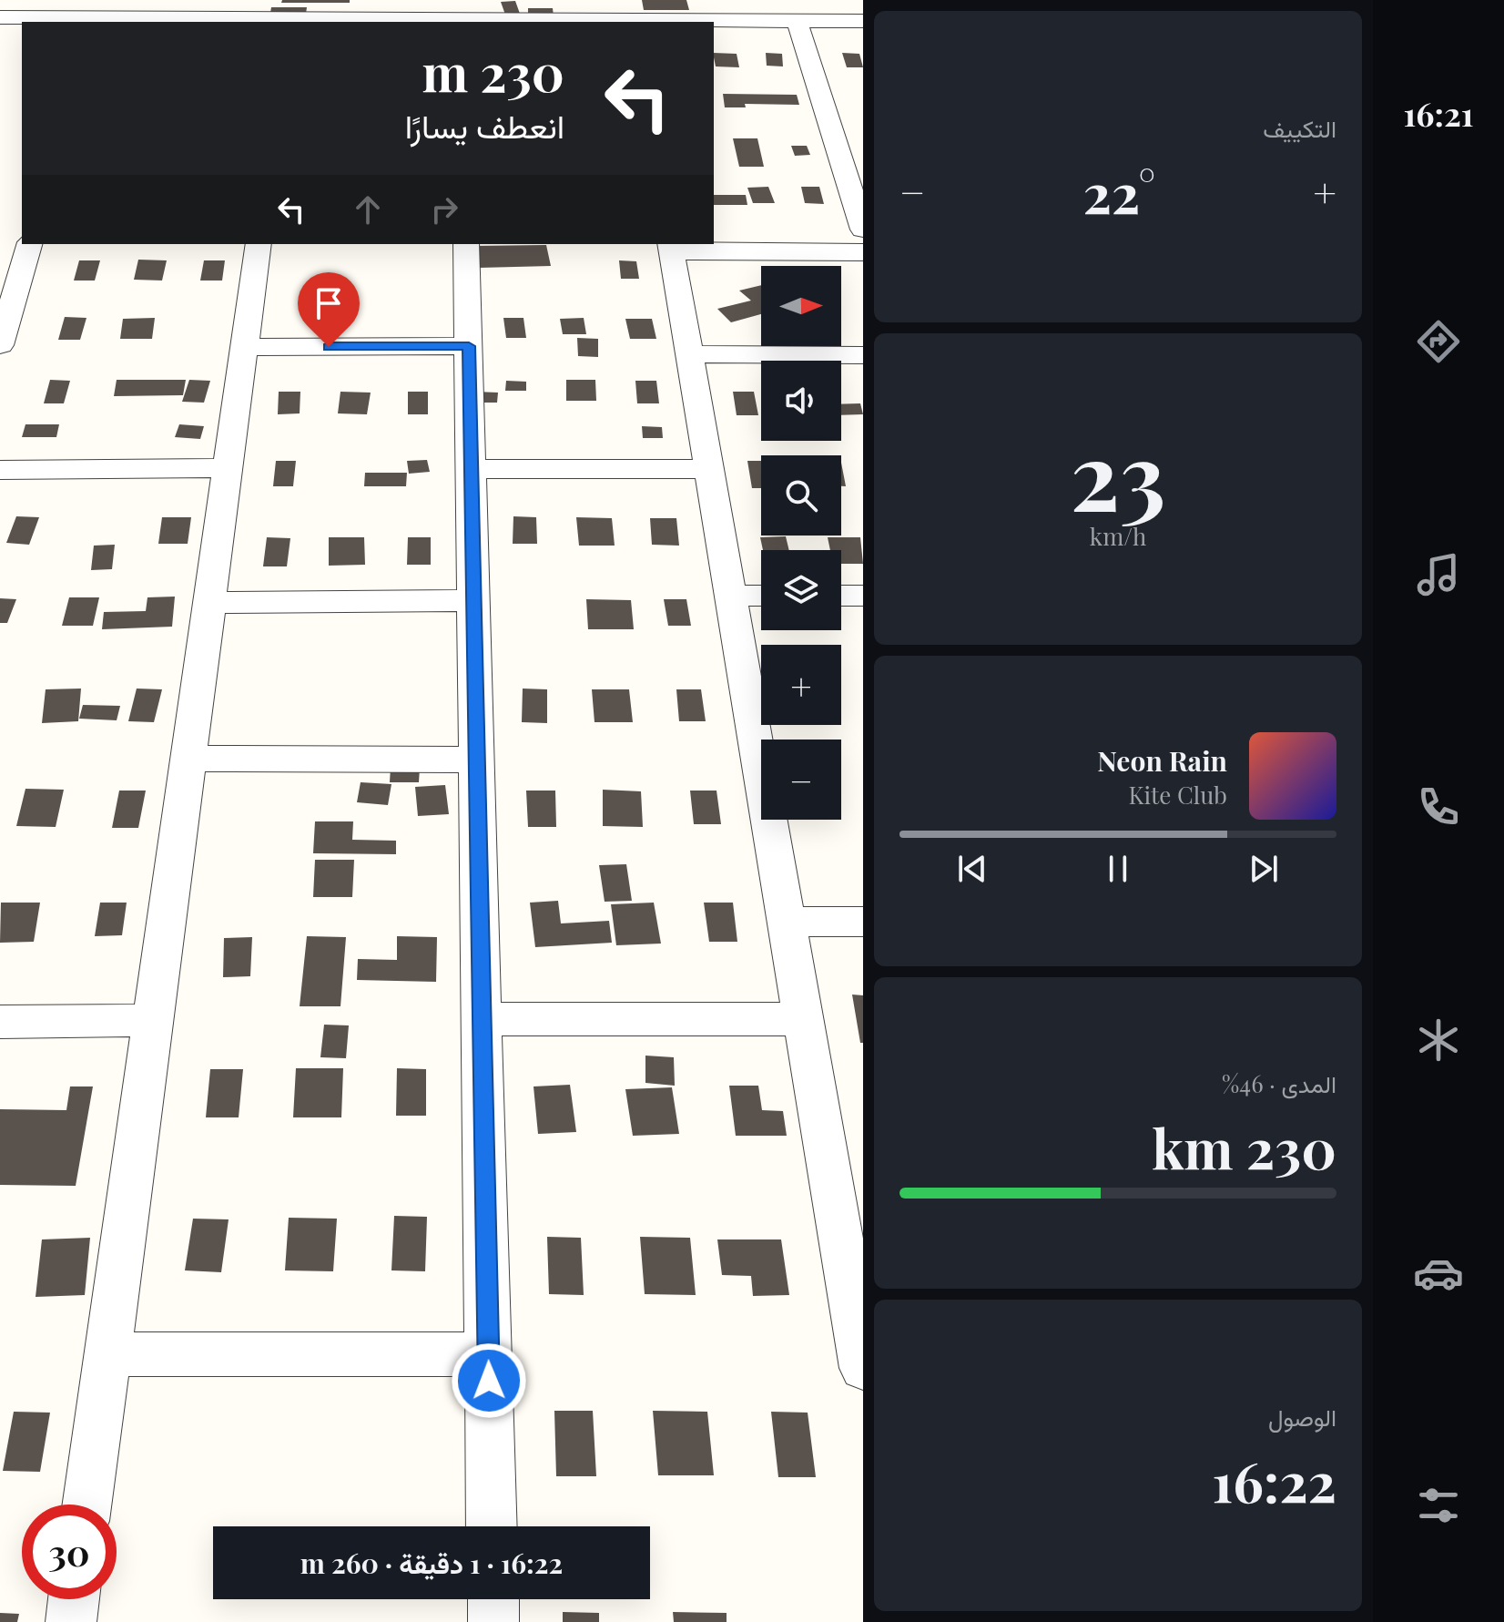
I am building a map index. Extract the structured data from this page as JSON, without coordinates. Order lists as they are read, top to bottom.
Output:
{
  "north": "right",
  "page": {
    "tabs": "16:21",
    "tile": [
      "التكييف",
      ["23", "km/h"],
      ["المدى · 46%", "230 km"],
      ["الوصول", "16:22"]
    ],
    "turn": ["230 m", "انعطف يسارًا"],
    "heat": ["−", "22°", "+"],
    "map_buttons": ["+", "−"],
    "song": ["Neon Rain", "Kite Club"],
    "limit": "30",
    "trip": "16:22 · 1 دقيقة · 260 m"
  }
}
